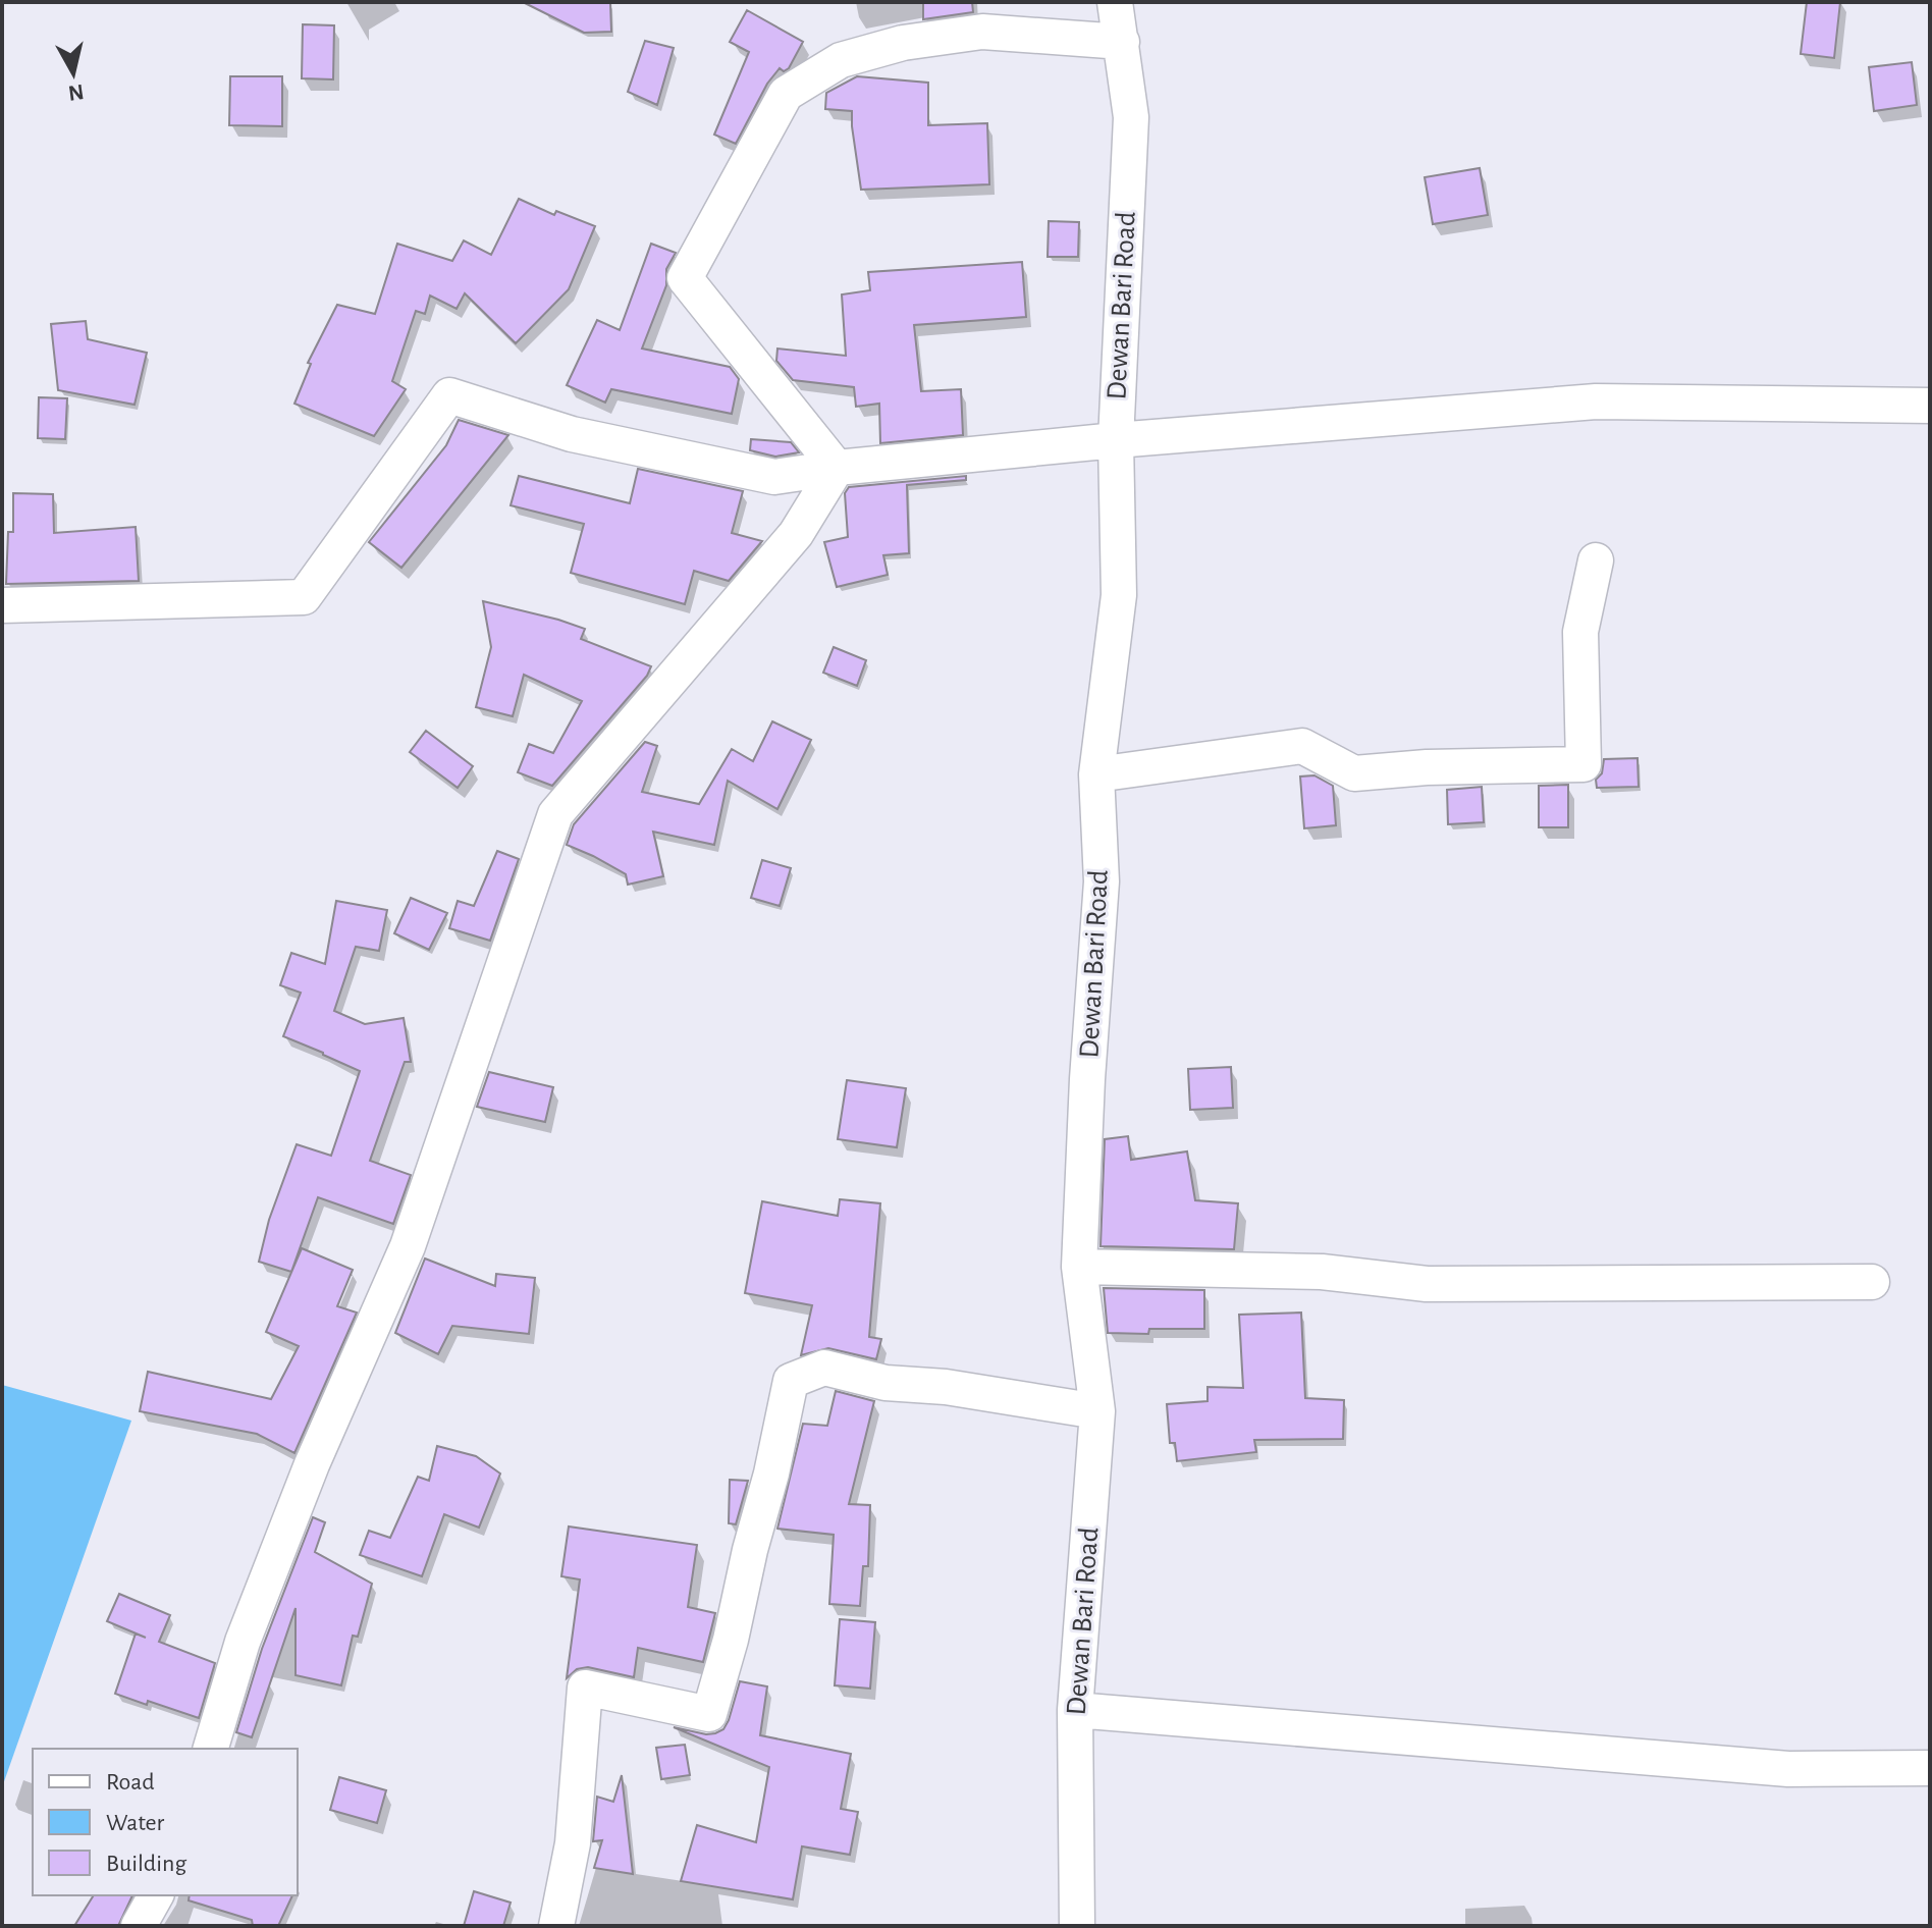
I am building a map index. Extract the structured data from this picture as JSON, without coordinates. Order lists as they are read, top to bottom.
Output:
{
  "streets": {
    "street": ["Dewan Bari Road"]
  },
  "legend": ["Road", "Water", "Building"],
  "north": "bottom"
}
